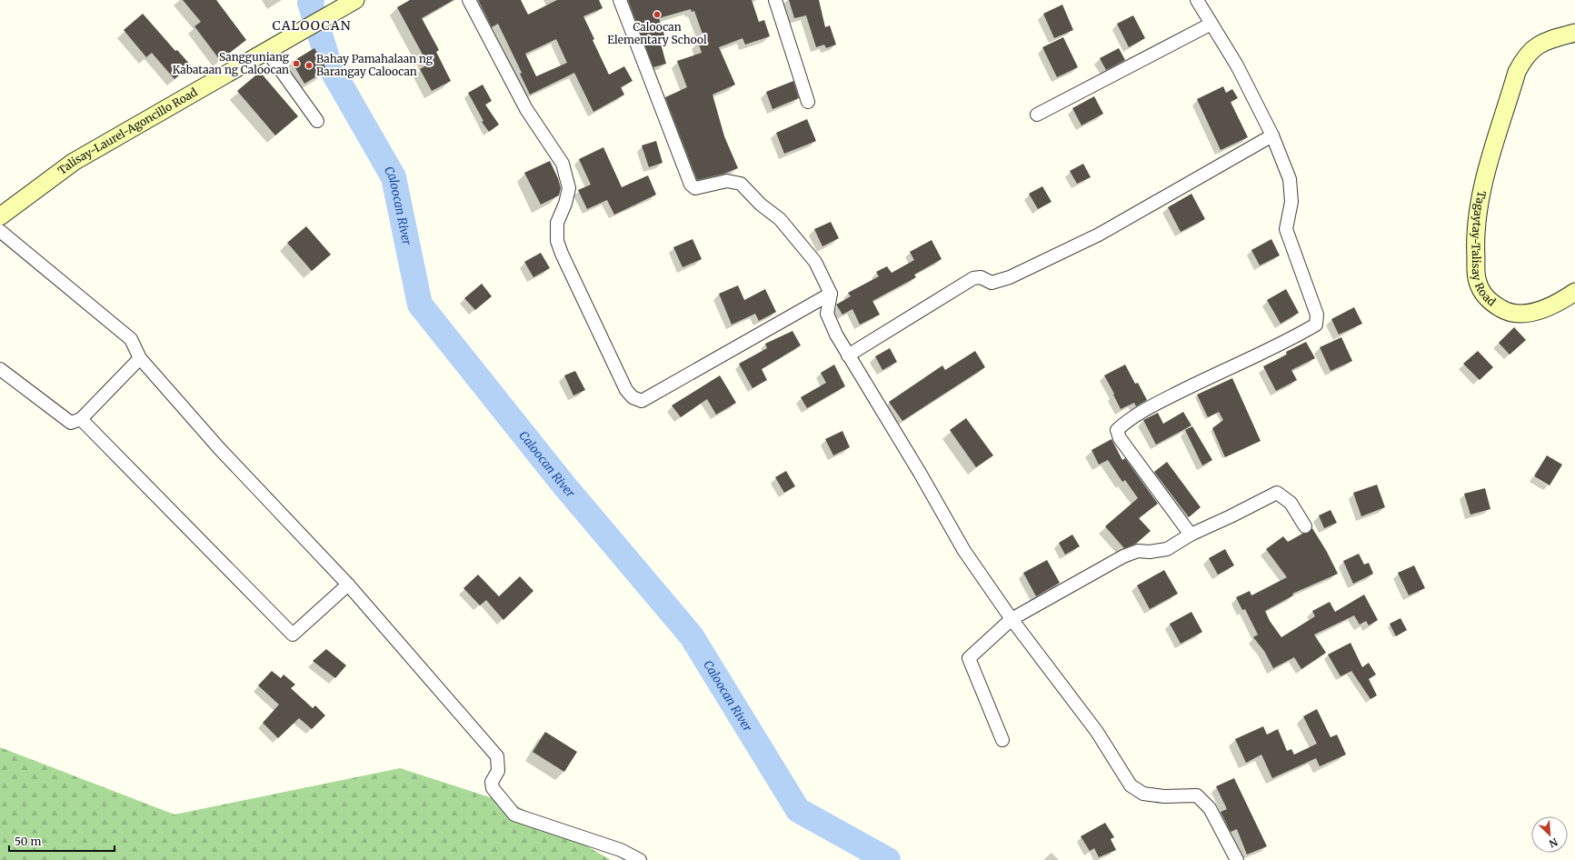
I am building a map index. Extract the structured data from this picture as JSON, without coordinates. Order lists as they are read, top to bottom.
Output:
{
  "streets": {
    "main road": ["Talisay-Laurel-Agoncillo Road", "Tagaytay-Talisay Road"]
  },
  "districts": ["CALOOCAN"],
  "water": ["Caloocan River"],
  "places": ["Caloocan Elementary School", "Sangguniang Kabataan ng Caloocan", "Bahay Pamahalaan ng Barangay Caloocan"],
  "scale_bar": "50 m",
  "north": "bottom right"
}
